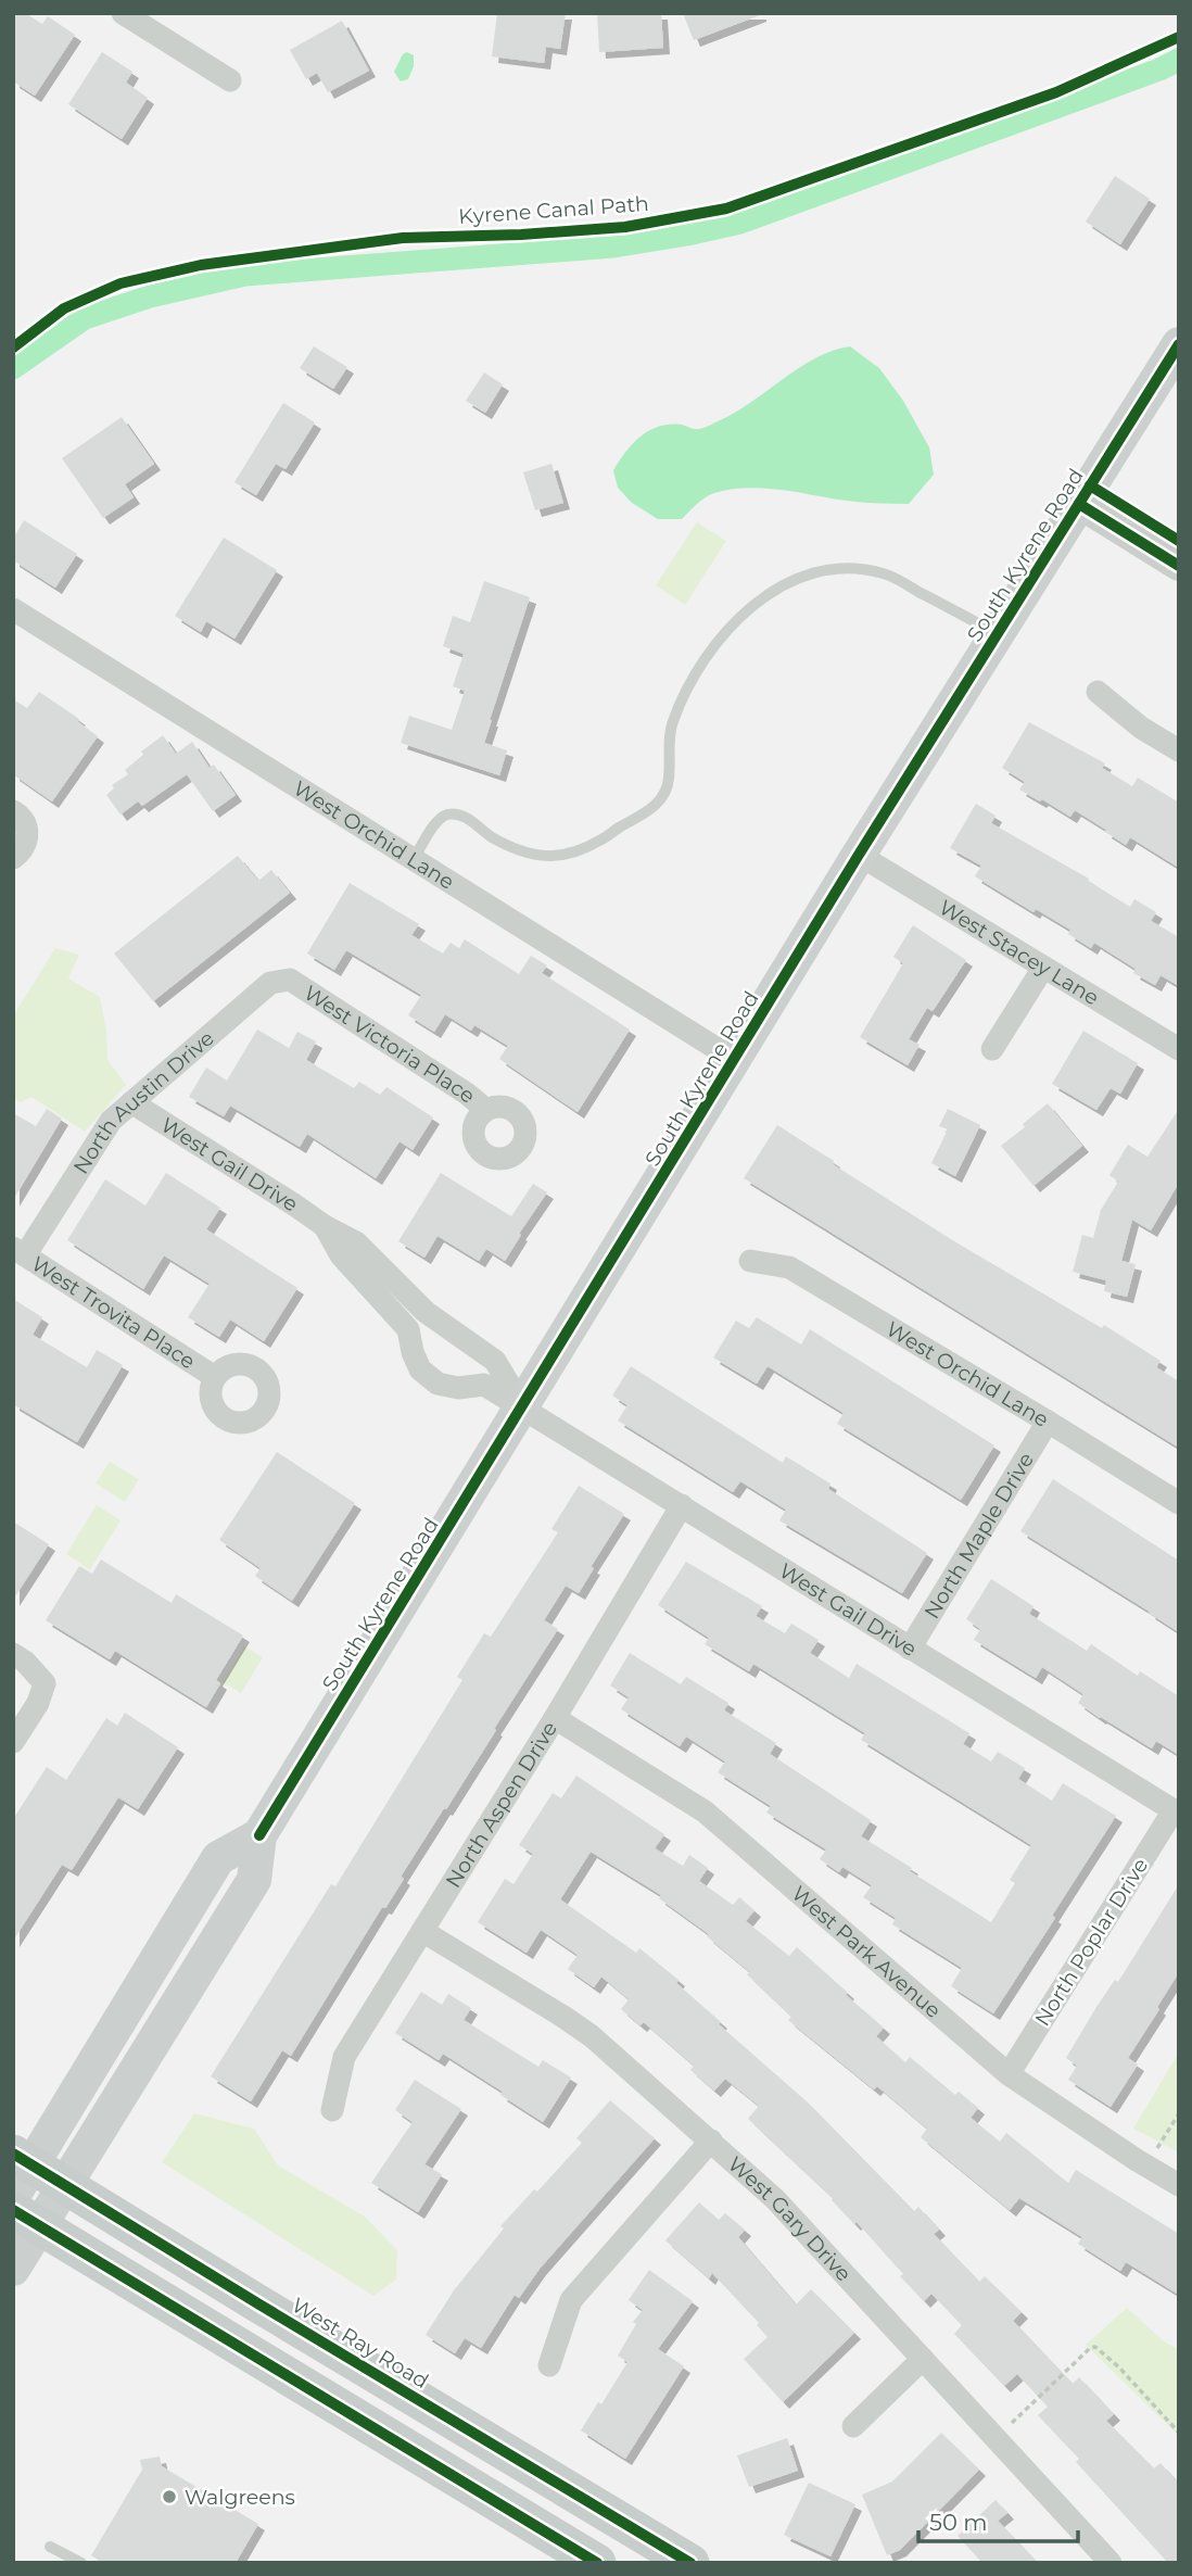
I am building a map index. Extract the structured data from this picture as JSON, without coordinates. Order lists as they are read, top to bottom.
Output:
{
  "streets": {
    "main road": ["South Kyrene Road", "West Ray Road"],
    "street": [
      "West Orchid Lane",
      "West Stacey Lane",
      "West Victoria Place",
      "North Austin Drive",
      "West Gail Drive",
      "West Trovita Place",
      "North Maple Drive",
      "North Aspen Drive",
      "North Poplar Drive",
      "West Park Avenue",
      "West Gary Drive"
    ],
    "cycle path": ["Kyrene Canal Path"]
  },
  "crossings": [
    ["South Kyrene Road", "West Orchid Lane"],
    ["South Kyrene Road", "West Stacey Lane"],
    ["South Kyrene Road", "West Gail Drive"],
    ["South Kyrene Road", "West Ray Road"],
    ["West Orchid Lane", "North Maple Drive"],
    ["West Victoria Place", "North Austin Drive"],
    ["North Austin Drive", "West Gail Drive"],
    ["North Austin Drive", "West Trovita Place"],
    ["West Gail Drive", "North Maple Drive"],
    ["West Gail Drive", "North Aspen Drive"],
    ["West Gail Drive", "North Poplar Drive"],
    ["North Aspen Drive", "West Park Avenue"],
    ["North Aspen Drive", "West Gary Drive"],
    ["North Poplar Drive", "West Park Avenue"]
  ],
  "places": ["Walgreens"],
  "scale_bar": "50 m"
}
